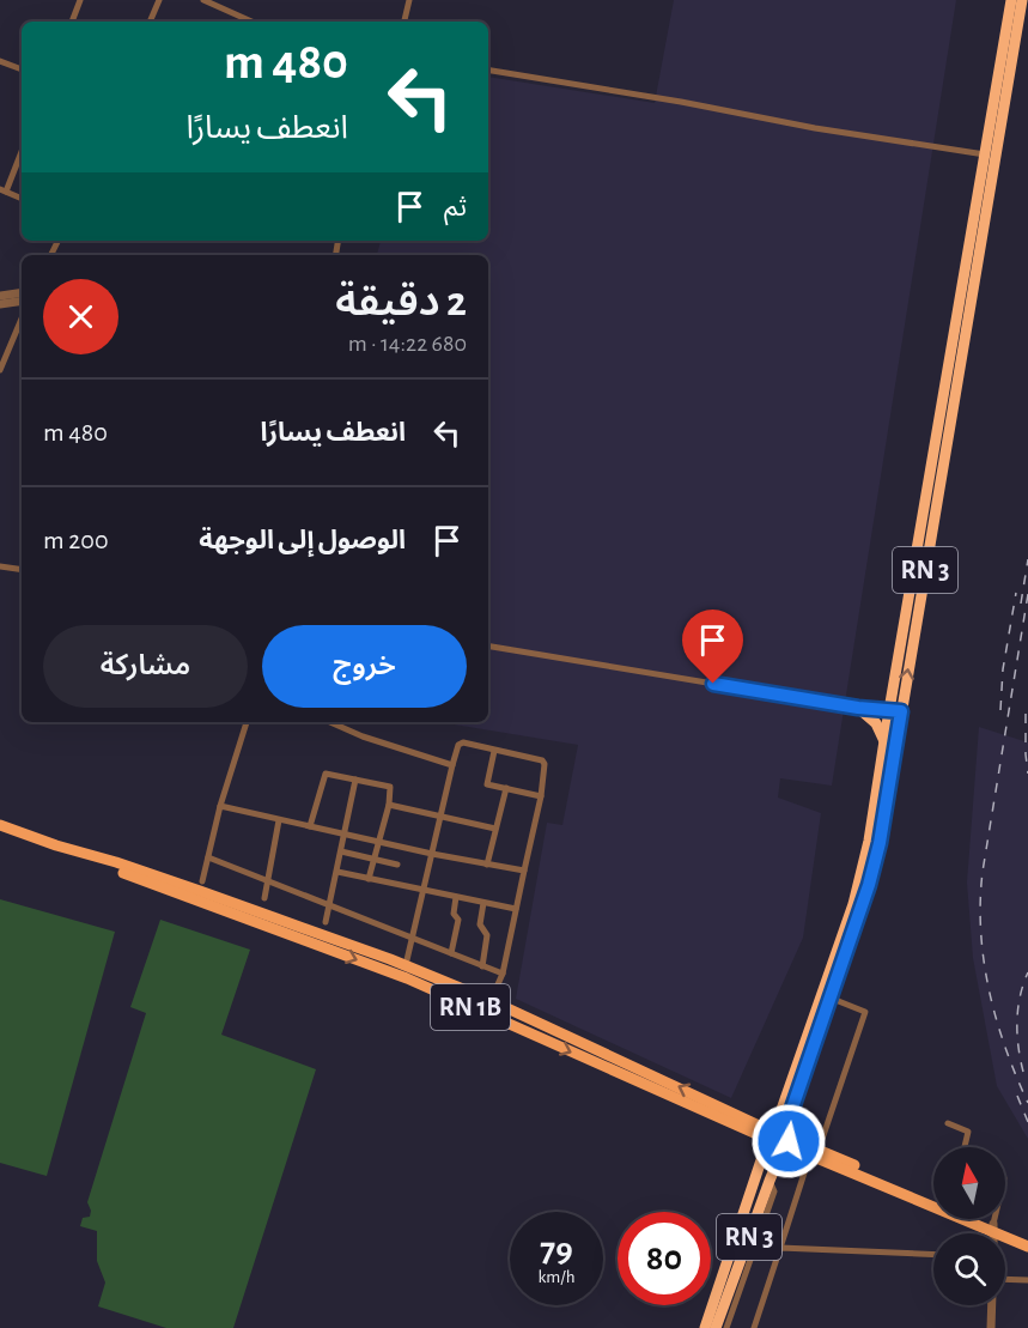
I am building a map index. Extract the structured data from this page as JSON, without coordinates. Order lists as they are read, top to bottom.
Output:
{
  "streets": {
    "highway": ["RN 3"],
    "main road": ["RN 1B"]
  },
  "crossings": [
    ["RN 3", "RN 1B"]
  ],
  "north": "top",
  "page": {
    "turn": ["480 m", "انعطف يسارًا"],
    "then": "ثم",
    "heading": ["2 دقيقة", "680 m · 14:22"],
    "list": [
      {
        "name": "انعطف يسارًا",
        "value": "480 m"
      },
      {
        "name": "الوصول إلى الوجهة",
        "value": "200 m"
      }
    ],
    "buttons": ["خروج", "مشاركة"],
    "speed": "79 km/h",
    "limit": "80"
  }
}
